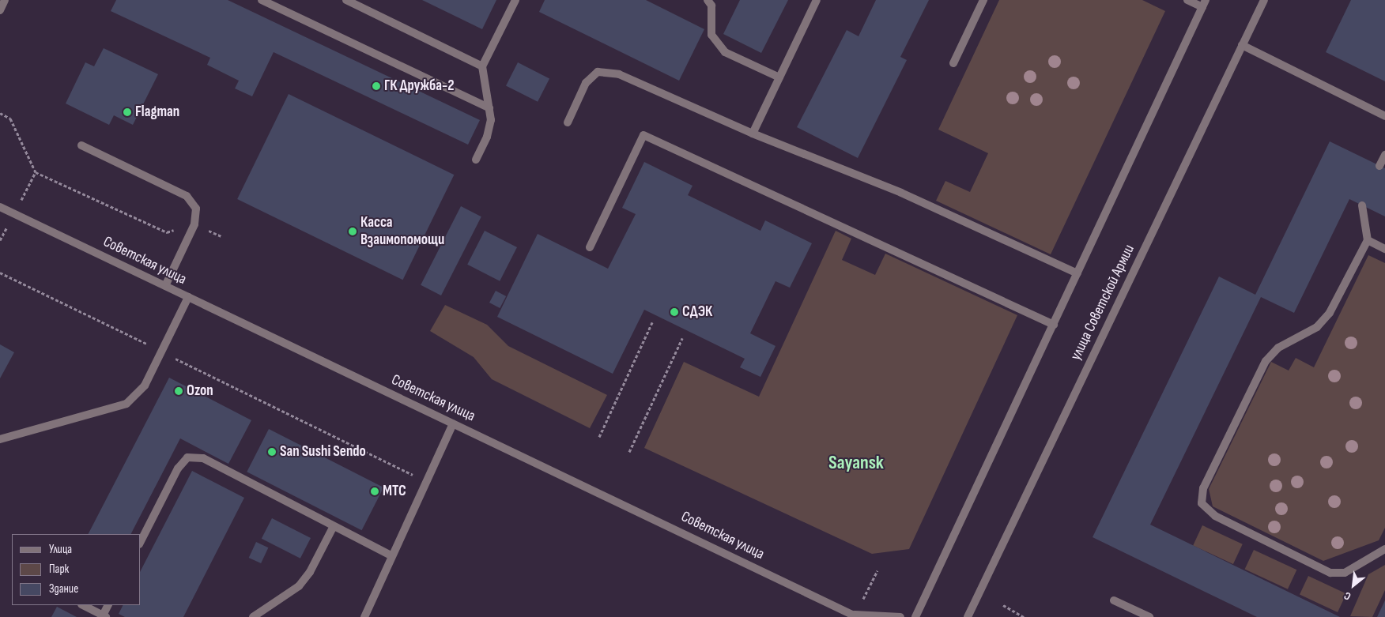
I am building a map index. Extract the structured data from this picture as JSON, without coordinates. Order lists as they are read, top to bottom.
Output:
{
  "streets": {
    "street": ["Советская улица", "улица Советской Армии"]
  },
  "districts": ["Sayansk"],
  "places": [
    "ГК Дружба-2",
    "Flagman",
    "Касса Взаимопомощи",
    "СДЭК",
    "Ozon",
    "San Sushi Sendo",
    "МТС"
  ],
  "legend": ["Улица", "Парк", "Здание"],
  "north": "bottom left"
}
